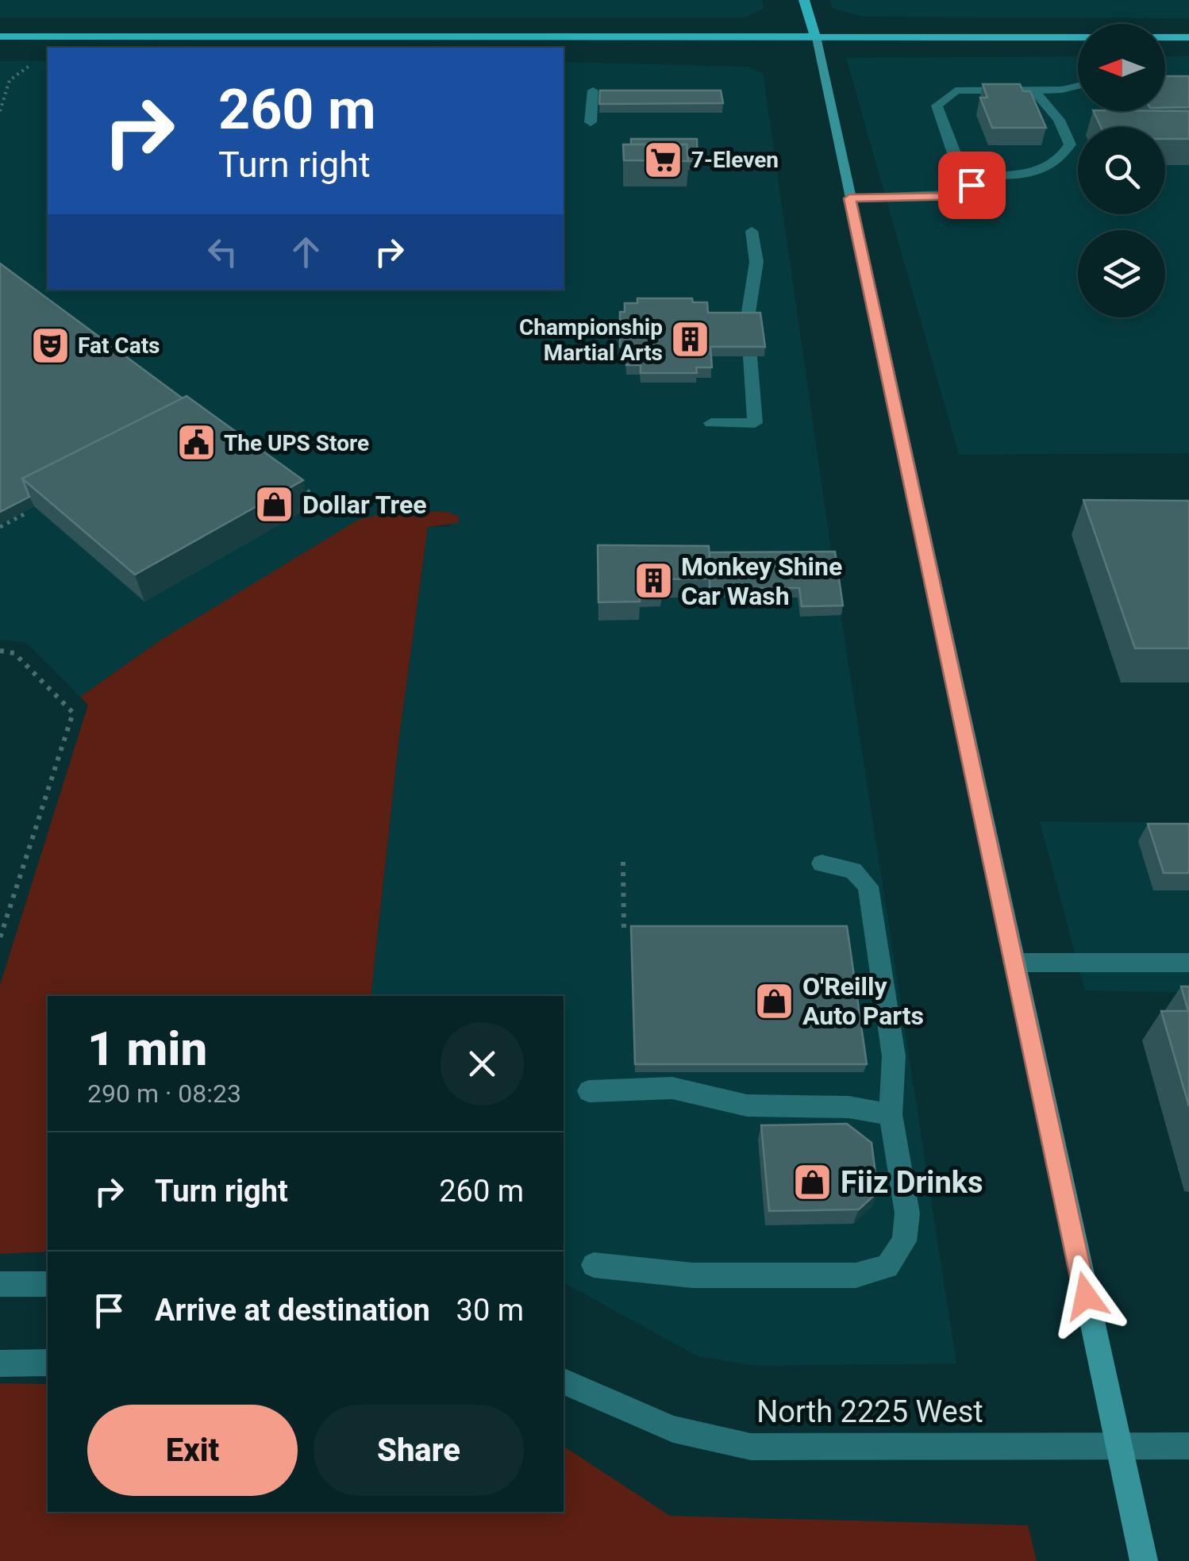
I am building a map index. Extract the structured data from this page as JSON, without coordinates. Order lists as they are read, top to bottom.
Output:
{
  "streets": {
    "street": ["North 2225 West"]
  },
  "places": {
    "supermarket": ["7-Eleven"],
    "building": ["Championship Martial Arts", "Monkey Shine Car Wash"],
    "theatre": ["Fat Cats"],
    "public building": ["The UPS Store"],
    "shop": ["Dollar Tree", "O'Reilly Auto Parts", "Fiiz Drinks"]
  },
  "north": "left",
  "page": {
    "turn": ["260 m", "Turn right"],
    "heading": ["1 min", "290 m · 08:23"],
    "list": [
      {
        "name": "Turn right",
        "value": "260 m"
      },
      {
        "name": "Arrive at destination",
        "value": "30 m"
      }
    ],
    "buttons": ["Exit", "Share"]
  }
}
